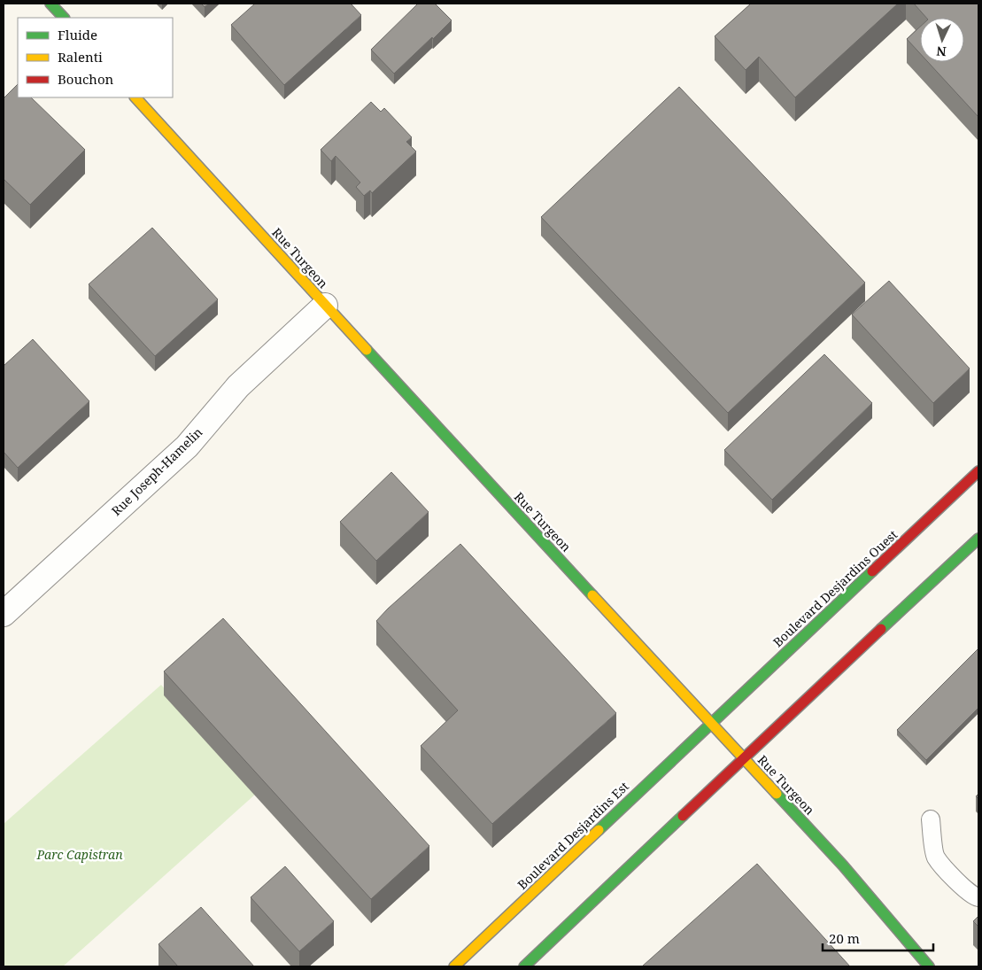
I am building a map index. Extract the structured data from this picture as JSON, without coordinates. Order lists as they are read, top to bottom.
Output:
{
  "streets": {
    "street": [
      "Rue Turgeon",
      "Rue Joseph-Hamelin",
      "Boulevard Desjardins Ouest",
      "Boulevard Desjardins Est"
    ]
  },
  "crossings": [
    ["Rue Turgeon", "Rue Joseph-Hamelin"],
    ["Rue Turgeon", "Boulevard Desjardins Ouest"],
    ["Rue Turgeon", "Boulevard Desjardins Est"],
    ["Boulevard Desjardins Ouest", "Boulevard Desjardins Est"]
  ],
  "parks": ["Parc Capistran"],
  "legend": ["Fluide", "Ralenti", "Bouchon"],
  "scale_bar": "20 m",
  "north": "bottom"
}
